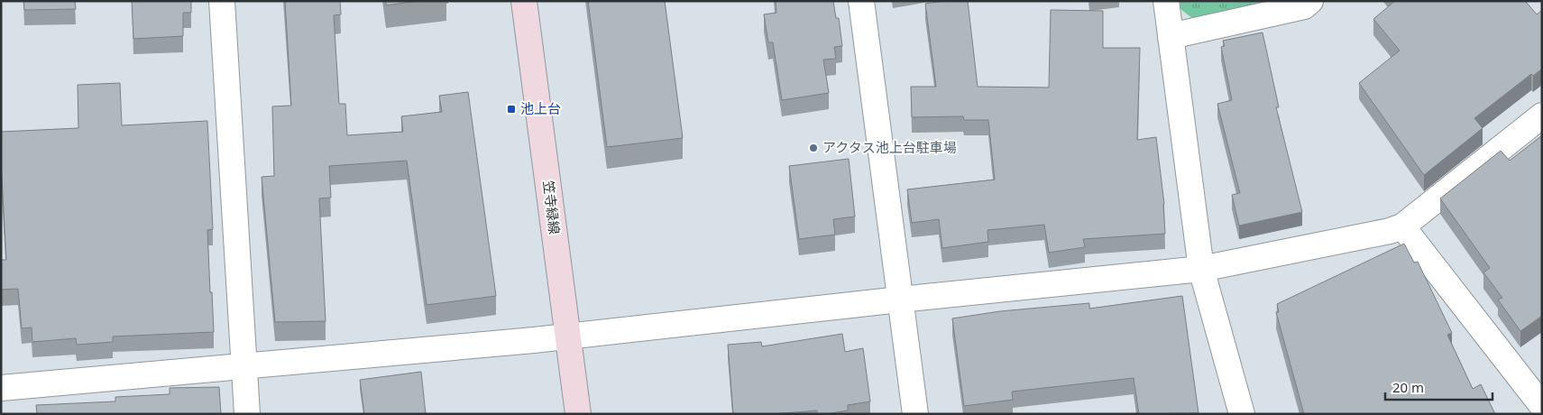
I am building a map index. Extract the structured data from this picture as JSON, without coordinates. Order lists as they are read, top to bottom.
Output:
{
  "streets": {
    "street": ["笠寺緑線"]
  },
  "places": {
    "transit": ["池上台"],
    "other": ["アクタス池上台駐車場"]
  },
  "scale_bar": "20 m"
}
